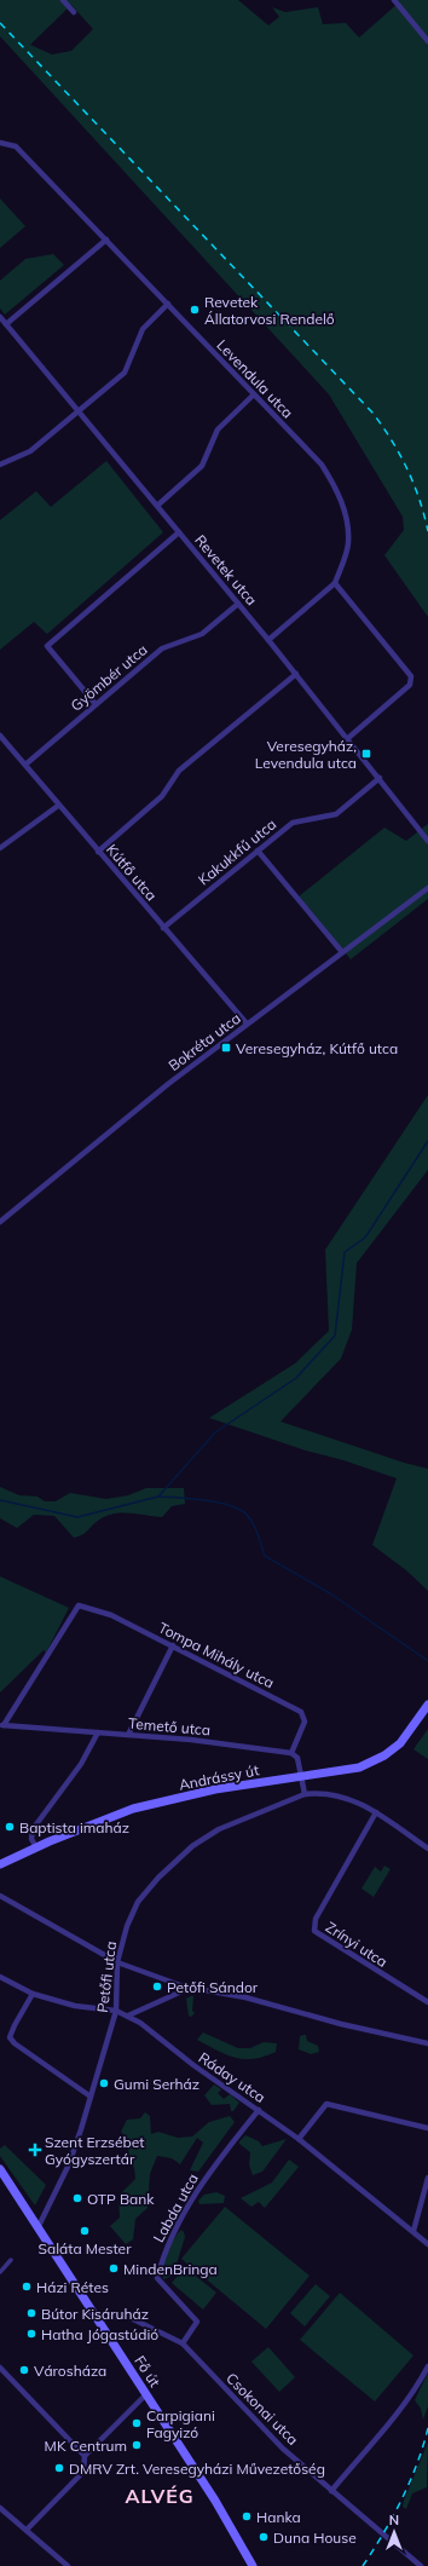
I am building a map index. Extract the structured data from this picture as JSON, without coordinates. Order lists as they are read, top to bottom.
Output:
{
  "streets": {
    "main road": ["Andrássy út", "Fő út"],
    "street": [
      "Levendula utca",
      "Revetek utca",
      "Gyömbér utca",
      "Kakukkfű utca",
      "Kútfő utca",
      "Bokréta utca",
      "Tompa Mihály utca",
      "Temető utca",
      "Zrínyi utca",
      "Petőfi utca",
      "Ráday utca",
      "Labda utca",
      "Csokonai utca"
    ]
  },
  "crossings": [
    ["Revetek utca", "Gyömbér utca"],
    ["Revetek utca", "Kakukkfű utca"],
    ["Gyömbér utca", "Kútfő utca"],
    ["Kakukkfű utca", "Kútfő utca"],
    ["Kútfő utca", "Bokréta utca"],
    ["Tompa Mihály utca", "Temető utca"],
    ["Zrínyi utca", "Petőfi utca"],
    ["Petőfi utca", "Ráday utca"],
    ["Petőfi utca", "Fő út"],
    ["Ráday utca", "Labda utca"],
    ["Labda utca", "Csokonai utca"],
    ["Fő út", "Csokonai utca"]
  ],
  "districts": ["ALVÉG"],
  "places": {
    "other": [
      "Revetek Állatorvosi Rendelő",
      "Baptista imaház",
      "Petőfi Sándor",
      "Gumi Serház",
      "OTP Bank",
      "Saláta Mester",
      "MindenBringa",
      "Házi Rétes",
      "Bútor Kisáruház",
      "Hatha Jógastúdió",
      "Városháza",
      "Carpigiani Fagyizó",
      "MK Centrum",
      "DMRV Zrt. Veresegyházi Művezetőség",
      "Hanka",
      "Duna House"
    ],
    "transit": ["Veresegyház, Levendula utca", "Veresegyház, Kútfő utca"],
    "health": ["Szent Erzsébet Gyógyszertár"]
  },
  "north": "top"
}
